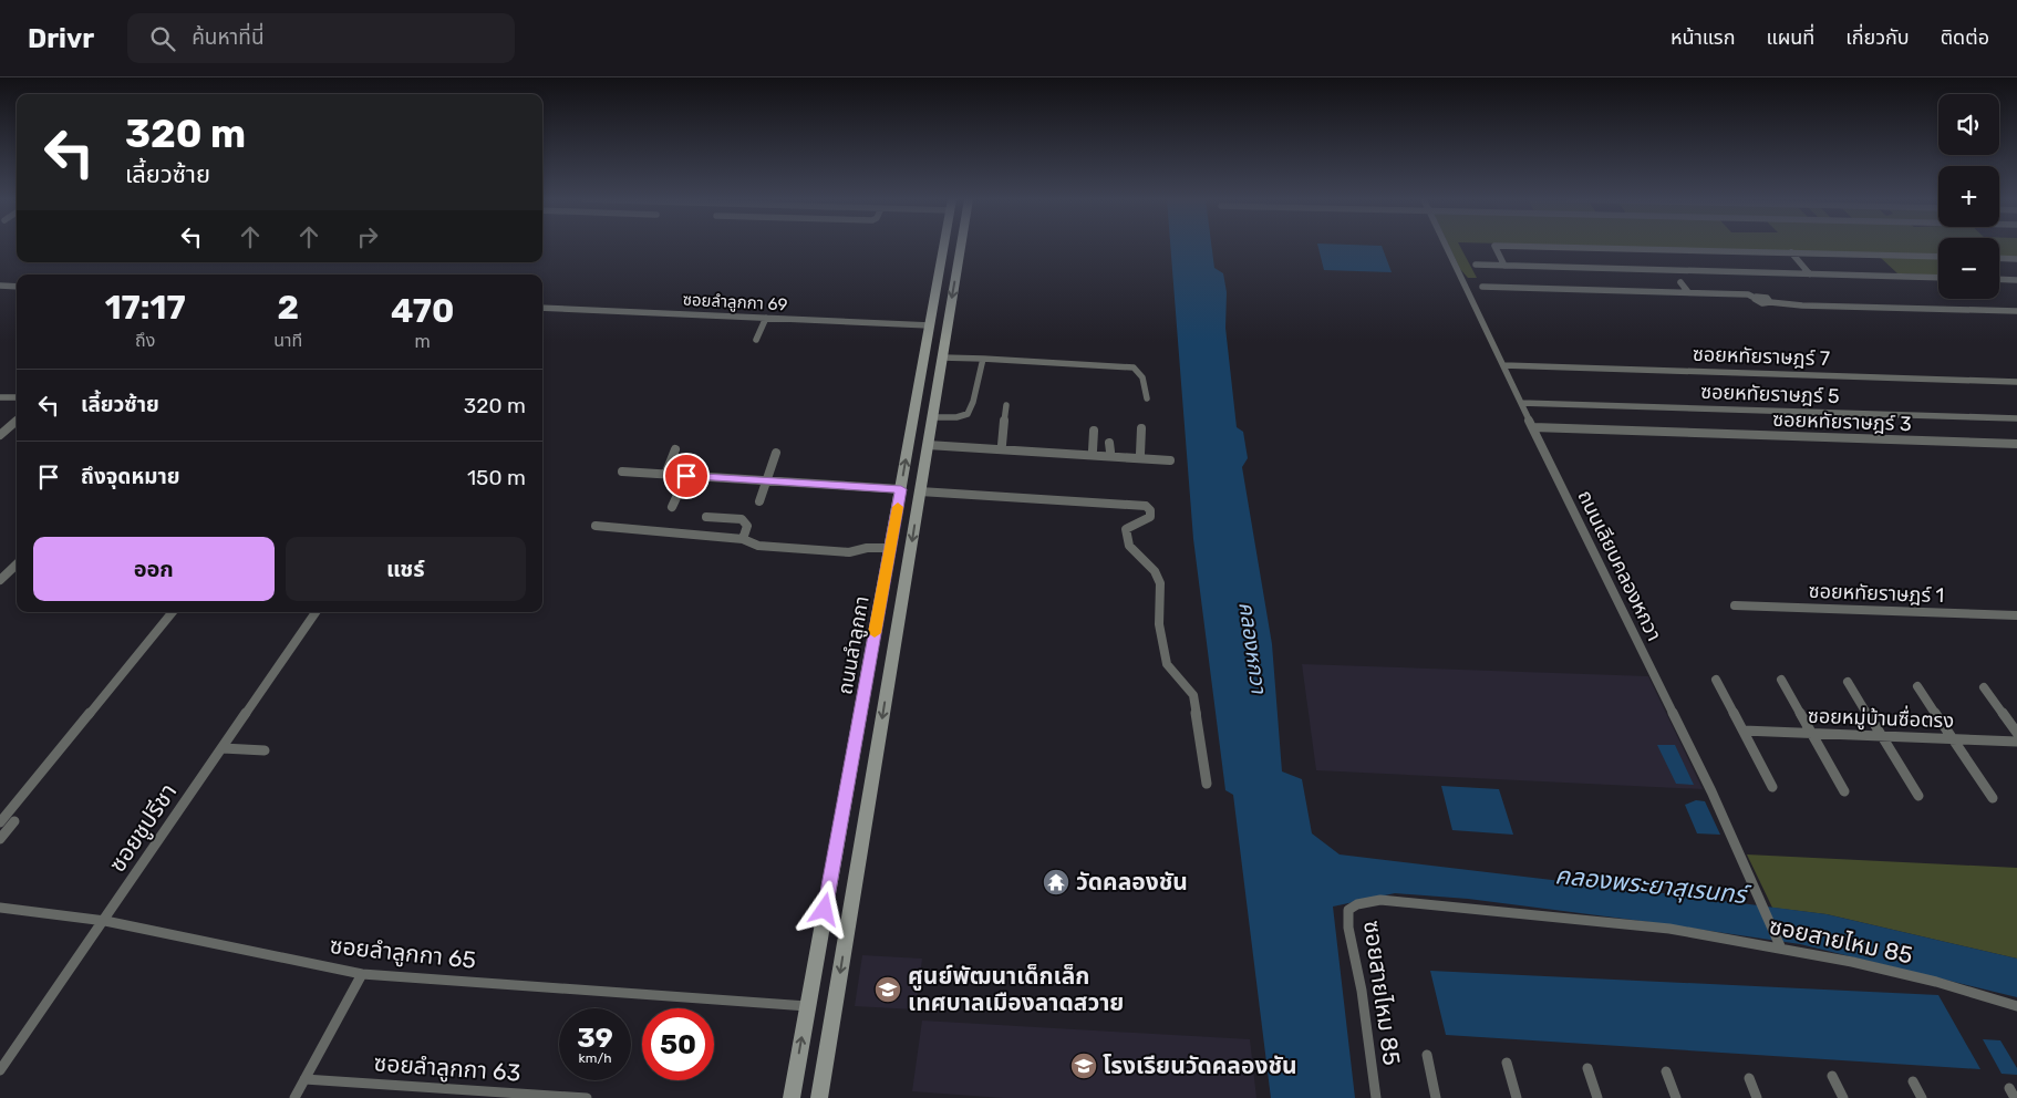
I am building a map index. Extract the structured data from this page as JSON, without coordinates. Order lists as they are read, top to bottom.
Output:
{
  "streets": {
    "main road": ["ถนนลำลูกกา"],
    "street": [
      "ซอยลำลูกกา 69",
      "ซอยหทัยราษฎร์ 7",
      "ซอยหทัยราษฎร์ 5",
      "ซอยหทัยราษฎร์ 3",
      "ถนนเลียบคลองหกวา",
      "ซอยหทัยราษฎร์ 1",
      "ซอยหมู่บ้านซื่อตรง",
      "ซอยชูปรีชา",
      "ซอยสายไหม 85",
      "ซอยลำลูกกา 65",
      "ซอยลำลูกกา 63"
    ]
  },
  "crossings": [
    ["ซอยลำลูกกา 69", "ถนนลำลูกกา"],
    ["ซอยหทัยราษฎร์ 7", "ถนนเลียบคลองหกวา"],
    ["ซอยหทัยราษฎร์ 5", "ถนนเลียบคลองหกวา"],
    ["ซอยหทัยราษฎร์ 3", "ถนนเลียบคลองหกวา"],
    ["ถนนเลียบคลองหกวา", "ซอยสายไหม 85"],
    ["ถนนลำลูกกา", "ซอยลำลูกกา 65"],
    ["ซอยชูปรีชา", "ซอยลำลูกกา 65"]
  ],
  "water": ["คลองหกวา", "คลองพระยาสุเรนทร์"],
  "places": {
    "temple": ["วัดคลองชัน"],
    "school or university": ["ศูนย์พัฒนาเด็กเล็ก เทศบาลเมืองลาดสวาย", "โรงเรียนวัดคลองชัน"]
  },
  "page": {
    "header": "Drivr",
    "search": "ค้นหาที่นี่",
    "nav": [
      "หน้าแรก",
      "แผนที่",
      "เกี่ยวกับ",
      "ติดต่อ"
    ],
    "map_buttons": ["+", "−"],
    "turn": ["320 m", "เลี้ยวซ้าย"],
    "eta": [
      "17:17",
      "ถึง",
      "2",
      "นาที",
      "470",
      "m"
    ],
    "list": [
      {
        "name": "เลี้ยวซ้าย",
        "value": "320 m"
      },
      {
        "name": "ถึงจุดหมาย",
        "value": "150 m"
      }
    ],
    "buttons": ["ออก", "แชร์"],
    "speed": "39 km/h",
    "limit": "50"
  }
}
